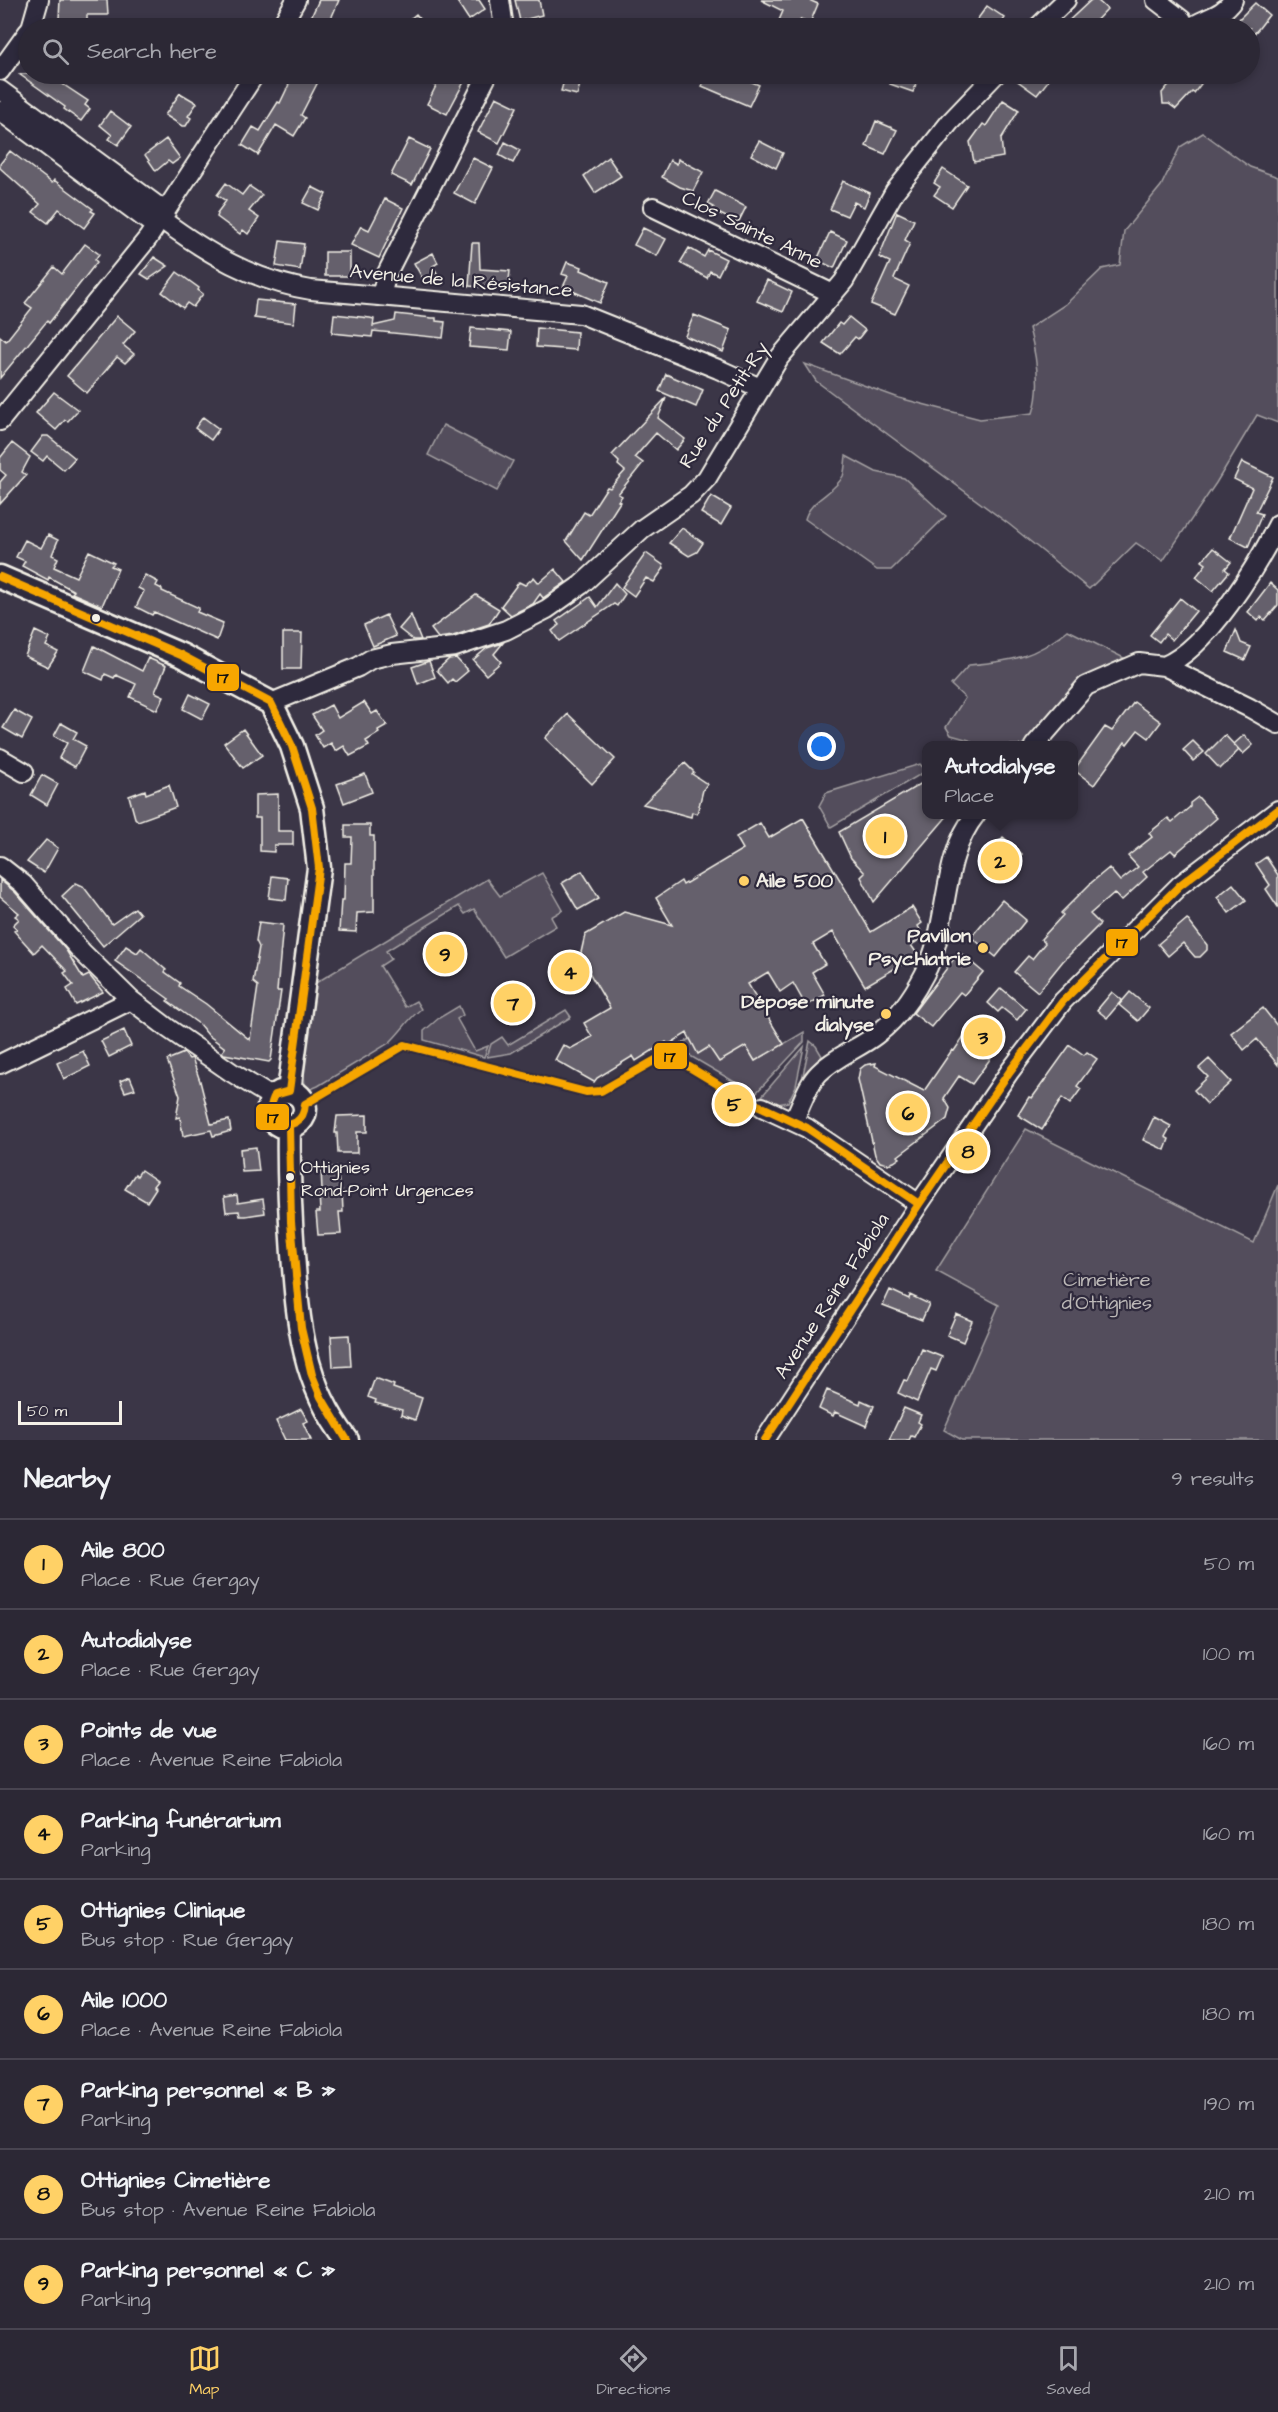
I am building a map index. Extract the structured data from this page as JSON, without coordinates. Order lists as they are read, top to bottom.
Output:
{
  "streets": {
    "street": [
      "Clos Sainte Anne",
      "Avenue de la Résistance",
      "Rue du Petit-Ry",
      "Avenue Reine Fabiola"
    ]
  },
  "crossings": [
    ["Clos Sainte Anne", "Rue du Petit-Ry"],
    ["Avenue de la Résistance", "Rue du Petit-Ry"]
  ],
  "parks": ["Cimetière d'Ottignies"],
  "places": [
    "Aile 500",
    "Pavillon Psychiatrie",
    "Dépose minute dialyse",
    "Ottignies Rond-Point Urgences"
  ],
  "lines": ["transit line 17"],
  "scale_bar": "50 m",
  "page": {
    "search": "Search here",
    "popup": ["Autodialyse", "Place"],
    "pins": [
      "1",
      "2",
      "9",
      "4",
      "7",
      "3",
      "5",
      "6",
      "8"
    ],
    "scale": "50 m",
    "heading": ["Nearby", "9 results"],
    "list": [
      {
        "mark": "1",
        "name": "Aile 800",
        "note": "Place · Rue Gergay",
        "value": "50 m"
      },
      {
        "mark": "2",
        "name": "Autodialyse",
        "note": "Place · Rue Gergay",
        "value": "100 m"
      },
      {
        "mark": "3",
        "name": "Points de vue",
        "note": "Place · Avenue Reine Fabiola",
        "value": "160 m"
      },
      {
        "mark": "4",
        "name": "Parking funérarium",
        "note": "Parking",
        "value": "160 m"
      },
      {
        "mark": "5",
        "name": "Ottignies Clinique",
        "note": "Bus stop · Rue Gergay",
        "value": "180 m"
      },
      {
        "mark": "6",
        "name": "Aile 1000",
        "note": "Place · Avenue Reine Fabiola",
        "value": "180 m"
      },
      {
        "mark": "7",
        "name": "Parking personnel « B »",
        "note": "Parking",
        "value": "190 m"
      },
      {
        "mark": "8",
        "name": "Ottignies Cimetière",
        "note": "Bus stop · Avenue Reine Fabiola",
        "value": "210 m"
      },
      {
        "mark": "9",
        "name": "Parking personnel « C »",
        "note": "Parking",
        "value": "210 m"
      }
    ],
    "nav": ["Map", "Directions", "Saved"]
  }
}
